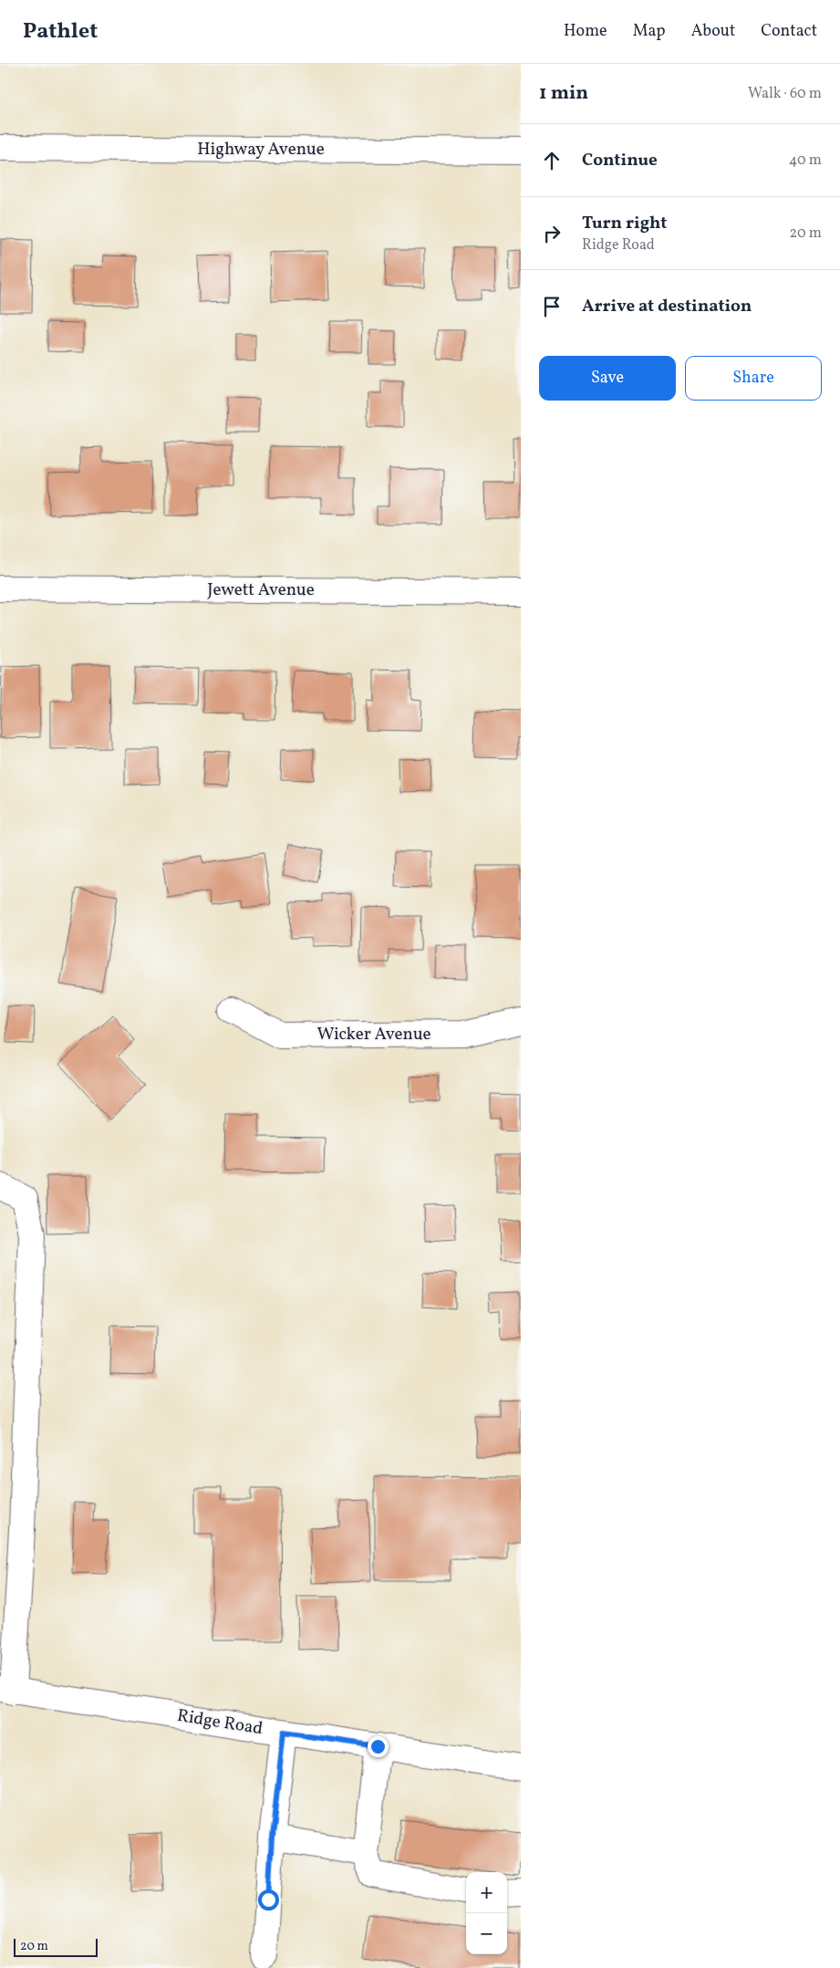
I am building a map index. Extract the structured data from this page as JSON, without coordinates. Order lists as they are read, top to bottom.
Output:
{
  "streets": {
    "street": [
      "Highway Avenue",
      "Jewett Avenue",
      "Wicker Avenue",
      "Ridge Road"
    ]
  },
  "scale_bar": "20 m",
  "page": {
    "header": "Pathlet",
    "nav": [
      "Home",
      "Map",
      "About",
      "Contact"
    ],
    "heading": ["1 min", "Walk · 60 m"],
    "list": [
      ["Continue", "40 m"],
      ["Turn right", "Ridge Road", "20 m"],
      "Arrive at destination"
    ],
    "buttons": ["Save", "Share"],
    "map_buttons": ["+", "−"],
    "scale": "20 m"
  }
}
